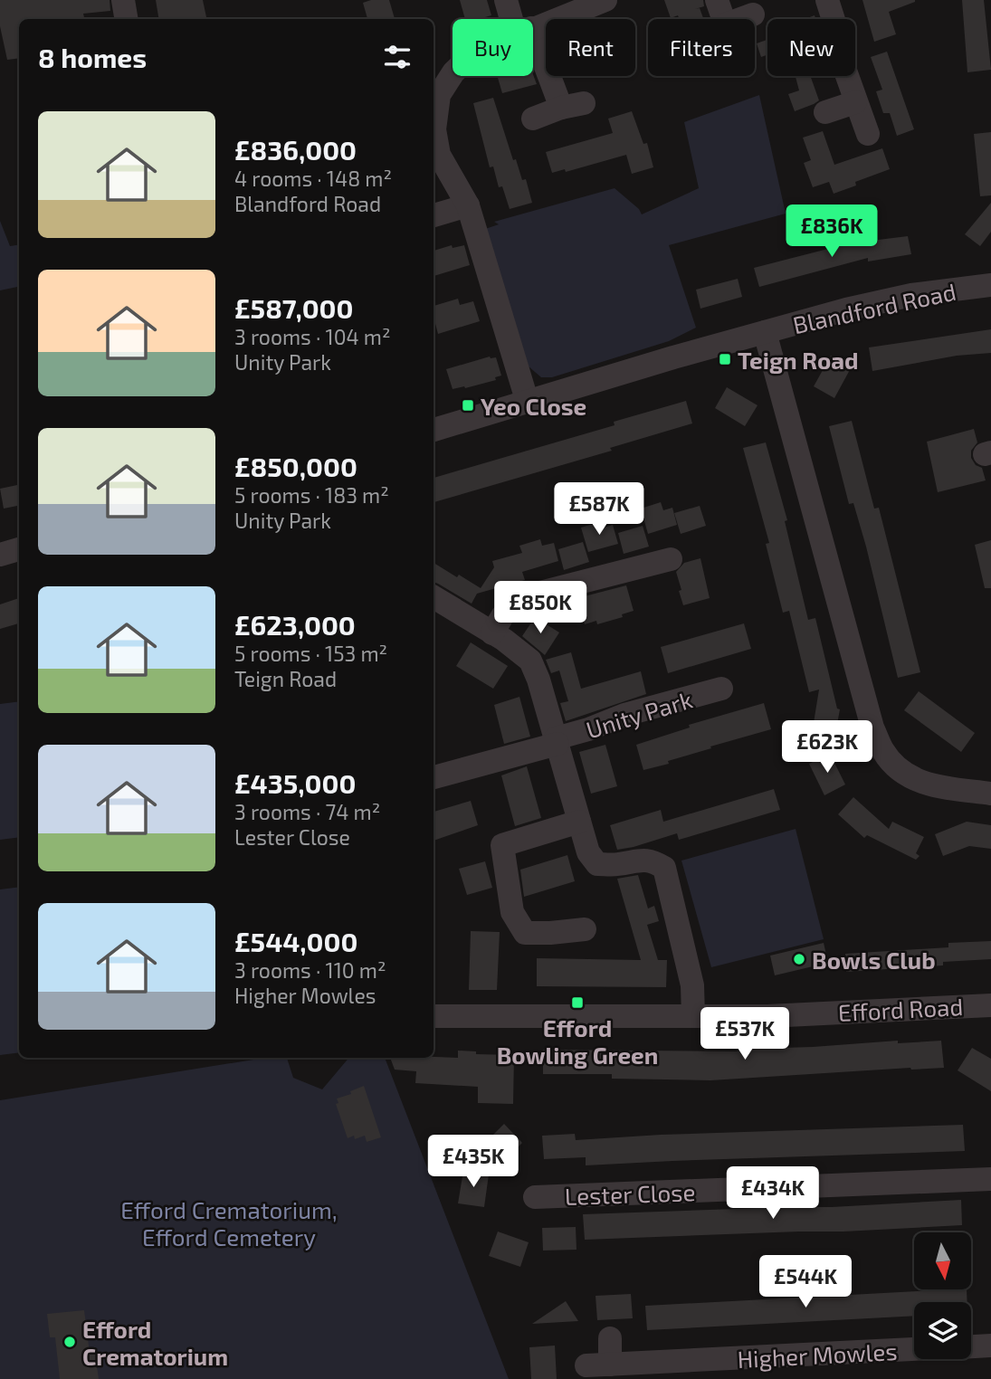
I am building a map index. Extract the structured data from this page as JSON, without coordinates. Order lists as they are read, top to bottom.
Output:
{
  "streets": {
    "street": [
      "Blandford Road",
      "Unity Park",
      "Efford Road",
      "Lester Close",
      "Higher Mowles"
    ]
  },
  "crossings": [
    ["Unity Park", "Efford Road"]
  ],
  "parks": ["Efford Crematorium, Efford Cemetery"],
  "places": {
    "transit": ["Teign Road", "Yeo Close", "Efford Bowling Green"],
    "other": ["Bowls Club", "Efford Crematorium"]
  },
  "north": "bottom",
  "page": {
    "chip": [
      "Buy",
      "Rent",
      "Filters",
      "New"
    ],
    "heading": "8 homes",
    "list": [
      {
        "name": "£836,000",
        "note": "4 rooms · 148 m² · Blandford Road"
      },
      {
        "name": "£587,000",
        "note": "3 rooms · 104 m² · Unity Park"
      },
      {
        "name": "£850,000",
        "note": "5 rooms · 183 m² · Unity Park"
      },
      {
        "name": "£623,000",
        "note": "5 rooms · 153 m² · Teign Road"
      },
      {
        "name": "£435,000",
        "note": "3 rooms · 74 m² · Lester Close"
      },
      {
        "name": "£544,000",
        "note": "3 rooms · 110 m² · Higher Mowles"
      }
    ],
    "price": [
      "£836K",
      "£587K",
      "£850K",
      "£623K",
      "£537K",
      "£435K",
      "£434K",
      "£544K"
    ]
  }
}
